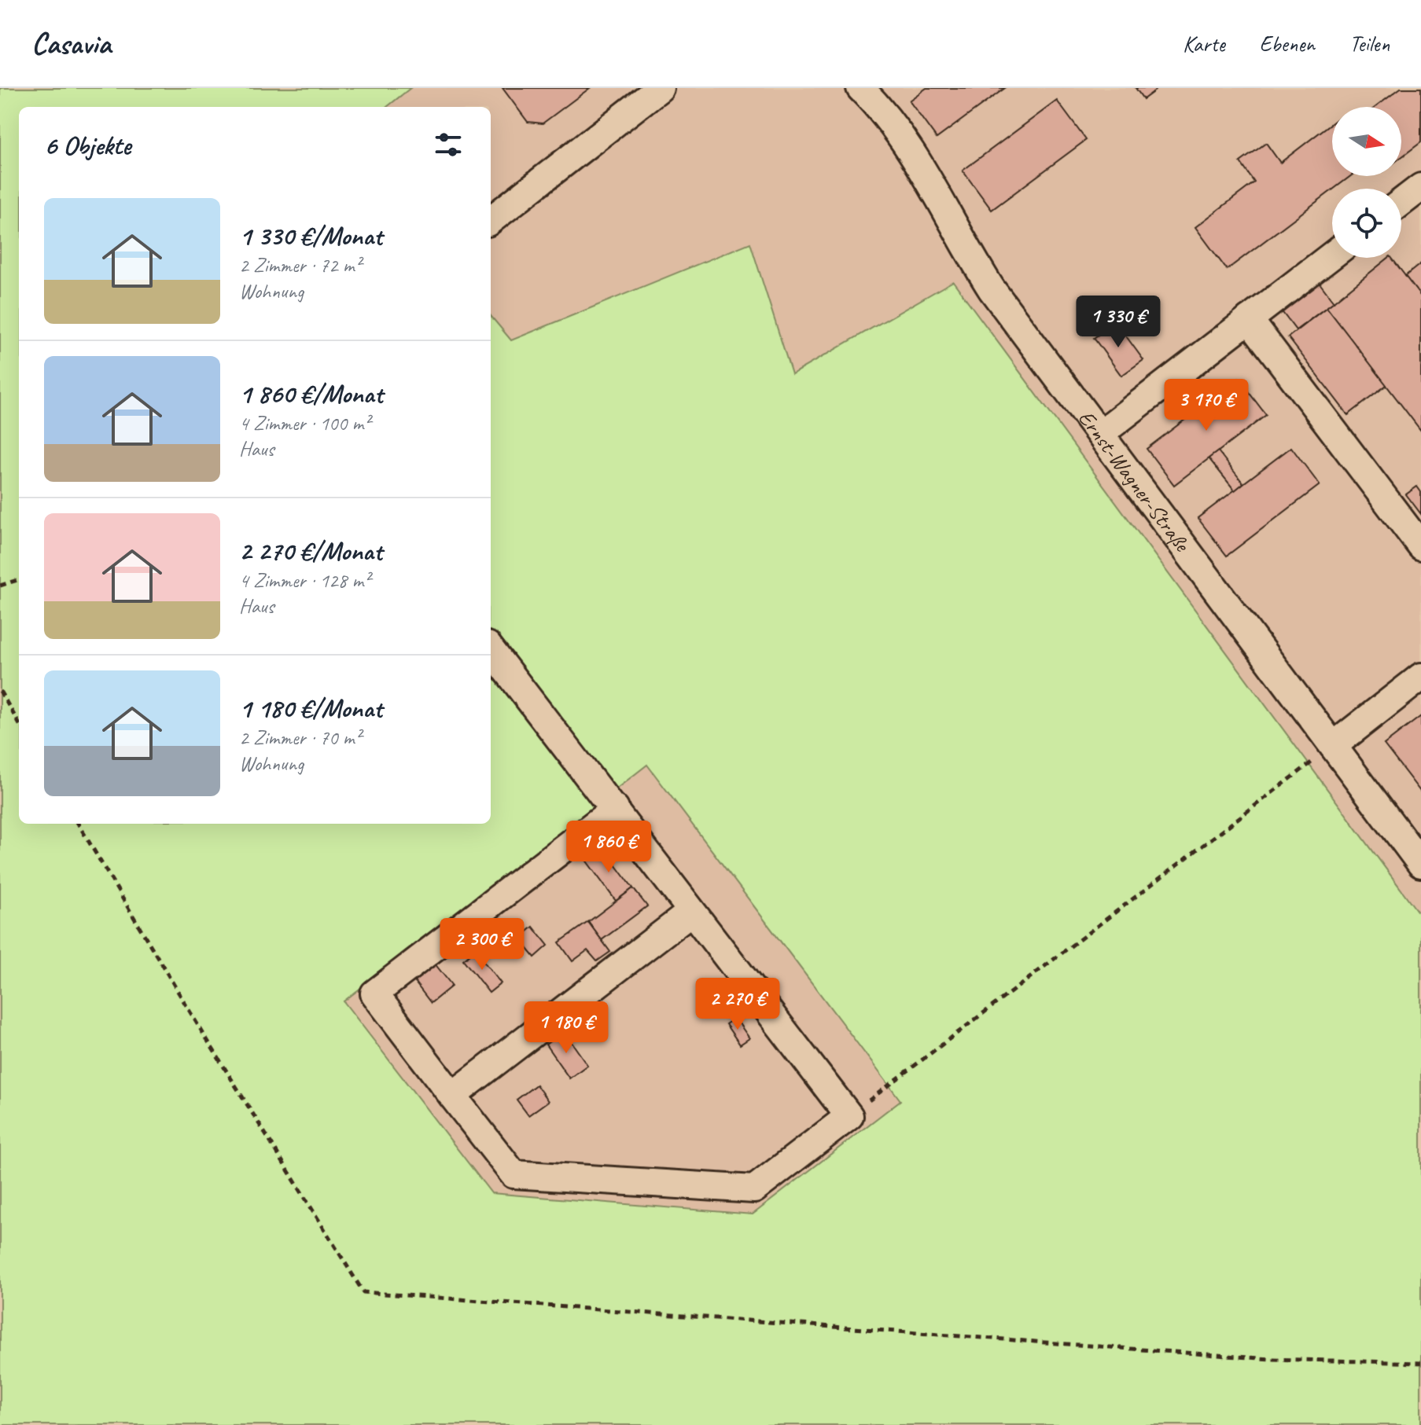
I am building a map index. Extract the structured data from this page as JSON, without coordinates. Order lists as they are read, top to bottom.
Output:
{
  "streets": {
    "lane": ["Ernst-Wagner-Straße"]
  },
  "north": "right",
  "page": {
    "header": "Casavia",
    "nav": ["Karte", "Ebenen", "Teilen"],
    "heading": "6 Objekte",
    "list": [
      {
        "name": "1 330 €/Monat",
        "note": "2 Zimmer · 72 m² · Wohnung"
      },
      {
        "name": "1 860 €/Monat",
        "note": "4 Zimmer · 100 m² · Haus"
      },
      {
        "name": "2 270 €/Monat",
        "note": "4 Zimmer · 128 m² · Haus"
      },
      {
        "name": "1 180 €/Monat",
        "note": "2 Zimmer · 70 m² · Wohnung"
      }
    ],
    "price": [
      "1 330 €",
      "3 170 €",
      "1 860 €",
      "2 300 €",
      "2 270 €",
      "1 180 €"
    ]
  }
}
